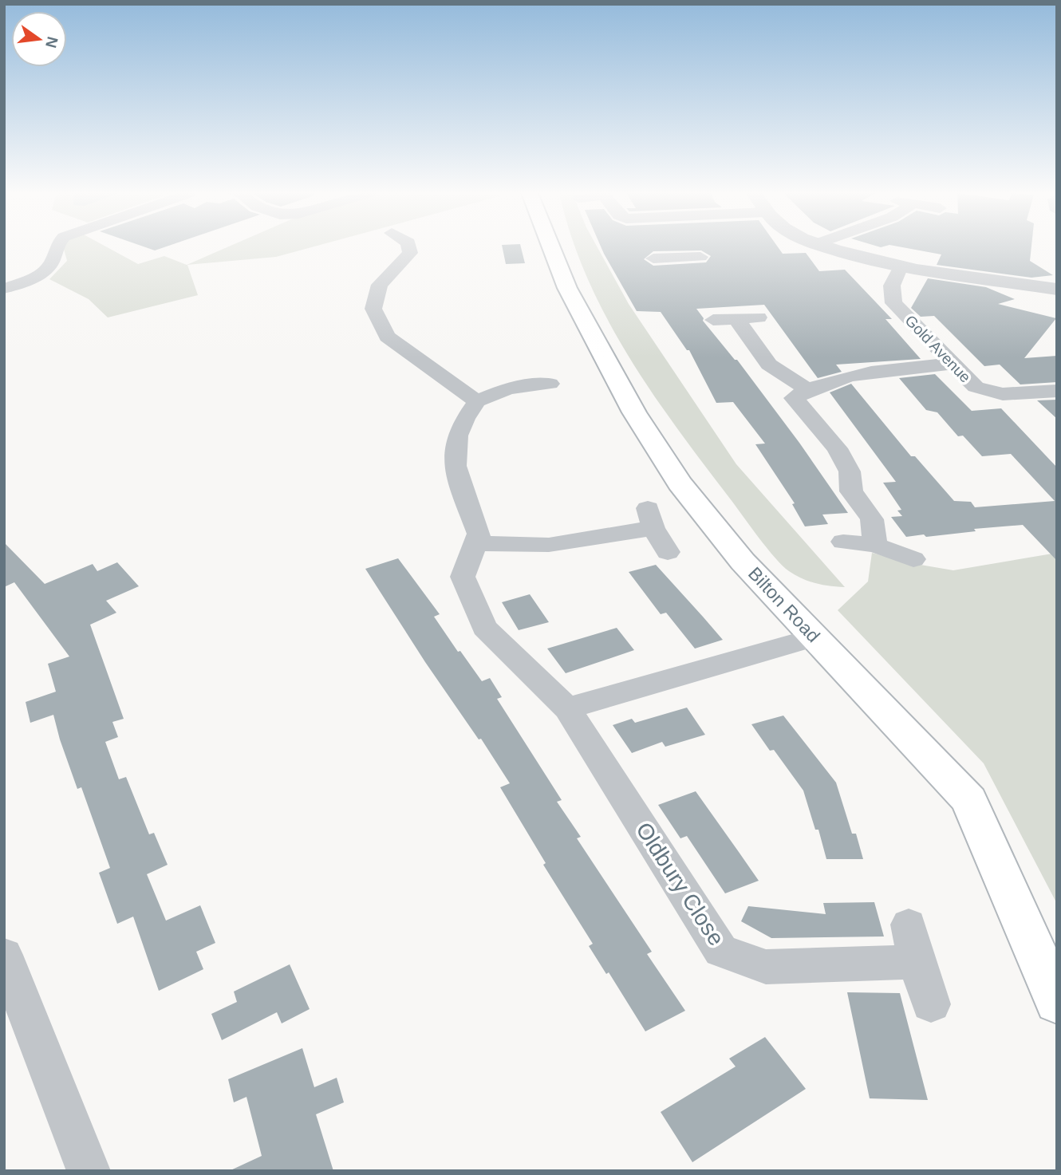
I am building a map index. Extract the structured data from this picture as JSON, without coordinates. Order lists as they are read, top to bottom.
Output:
{
  "streets": {
    "main road": ["Bilton Road"],
    "street": ["Gold Avenue", "Oldbury Close"]
  },
  "north": "right"
}
